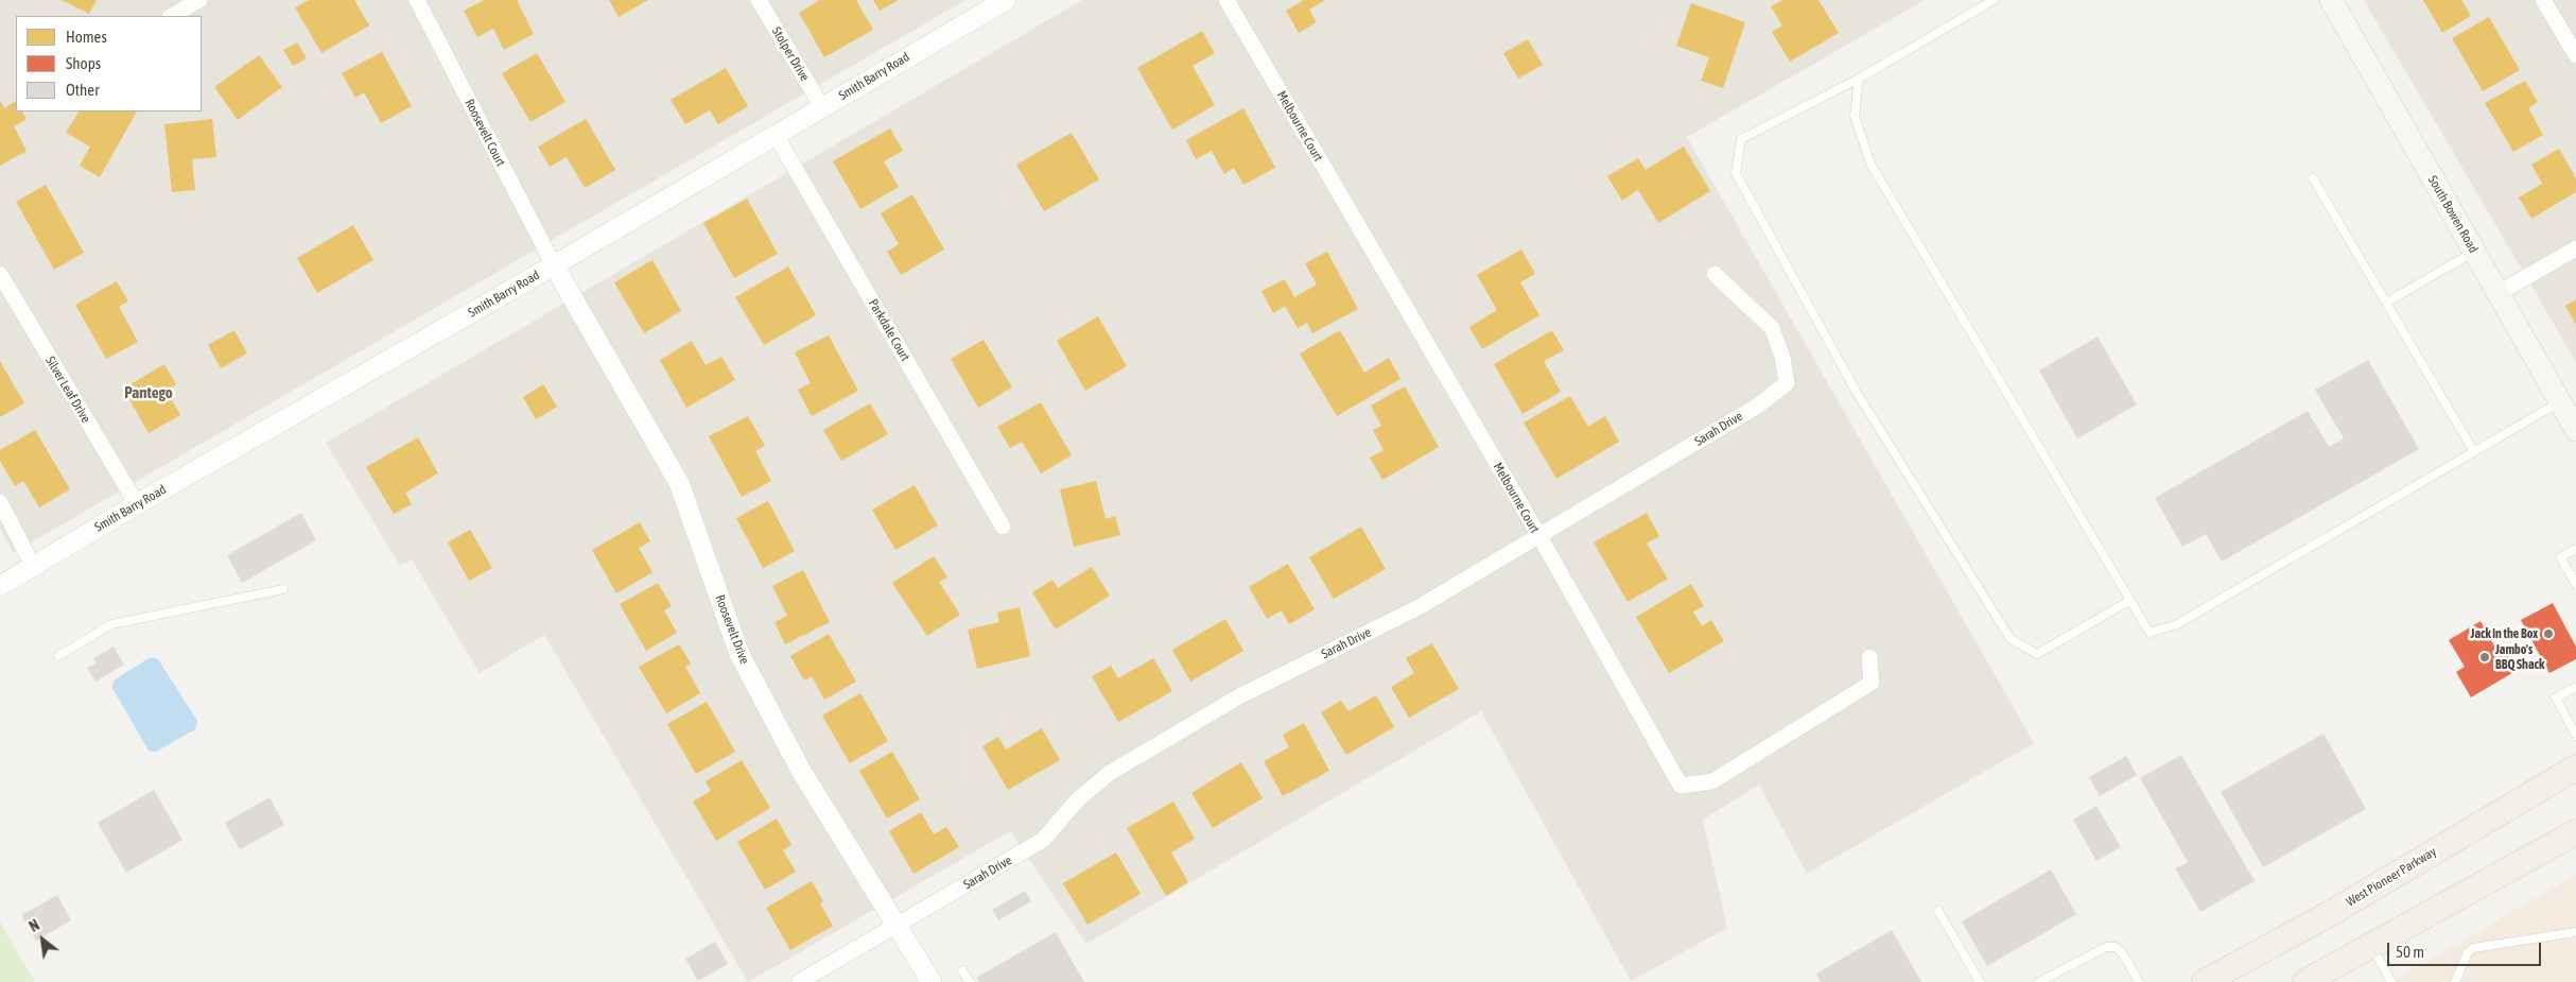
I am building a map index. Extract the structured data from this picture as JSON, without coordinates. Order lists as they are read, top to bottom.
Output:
{
  "streets": {
    "main road": ["South Bowen Road", "West Pioneer Parkway"],
    "street": [
      "Stolper Drive",
      "Smith Barry Road",
      "Melbourne Court",
      "Roosevelt Court",
      "Parkdale Court",
      "Silver Leaf Drive",
      "Sarah Drive",
      "Roosevelt Drive"
    ]
  },
  "crossings": [
    ["Stolper Drive", "Smith Barry Road"],
    ["Smith Barry Road", "Roosevelt Court"],
    ["Smith Barry Road", "Parkdale Court"],
    ["Smith Barry Road", "Silver Leaf Drive"],
    ["Smith Barry Road", "Roosevelt Drive"],
    ["Melbourne Court", "Sarah Drive"],
    ["Roosevelt Court", "Roosevelt Drive"],
    ["Sarah Drive", "Roosevelt Drive"]
  ],
  "districts": ["Pantego"],
  "places": ["Jack in the Box", "Jambo's BBQ Shack"],
  "legend": ["Homes", "Shops", "Other"],
  "scale_bar": "50 m",
  "north": "top left"
}
